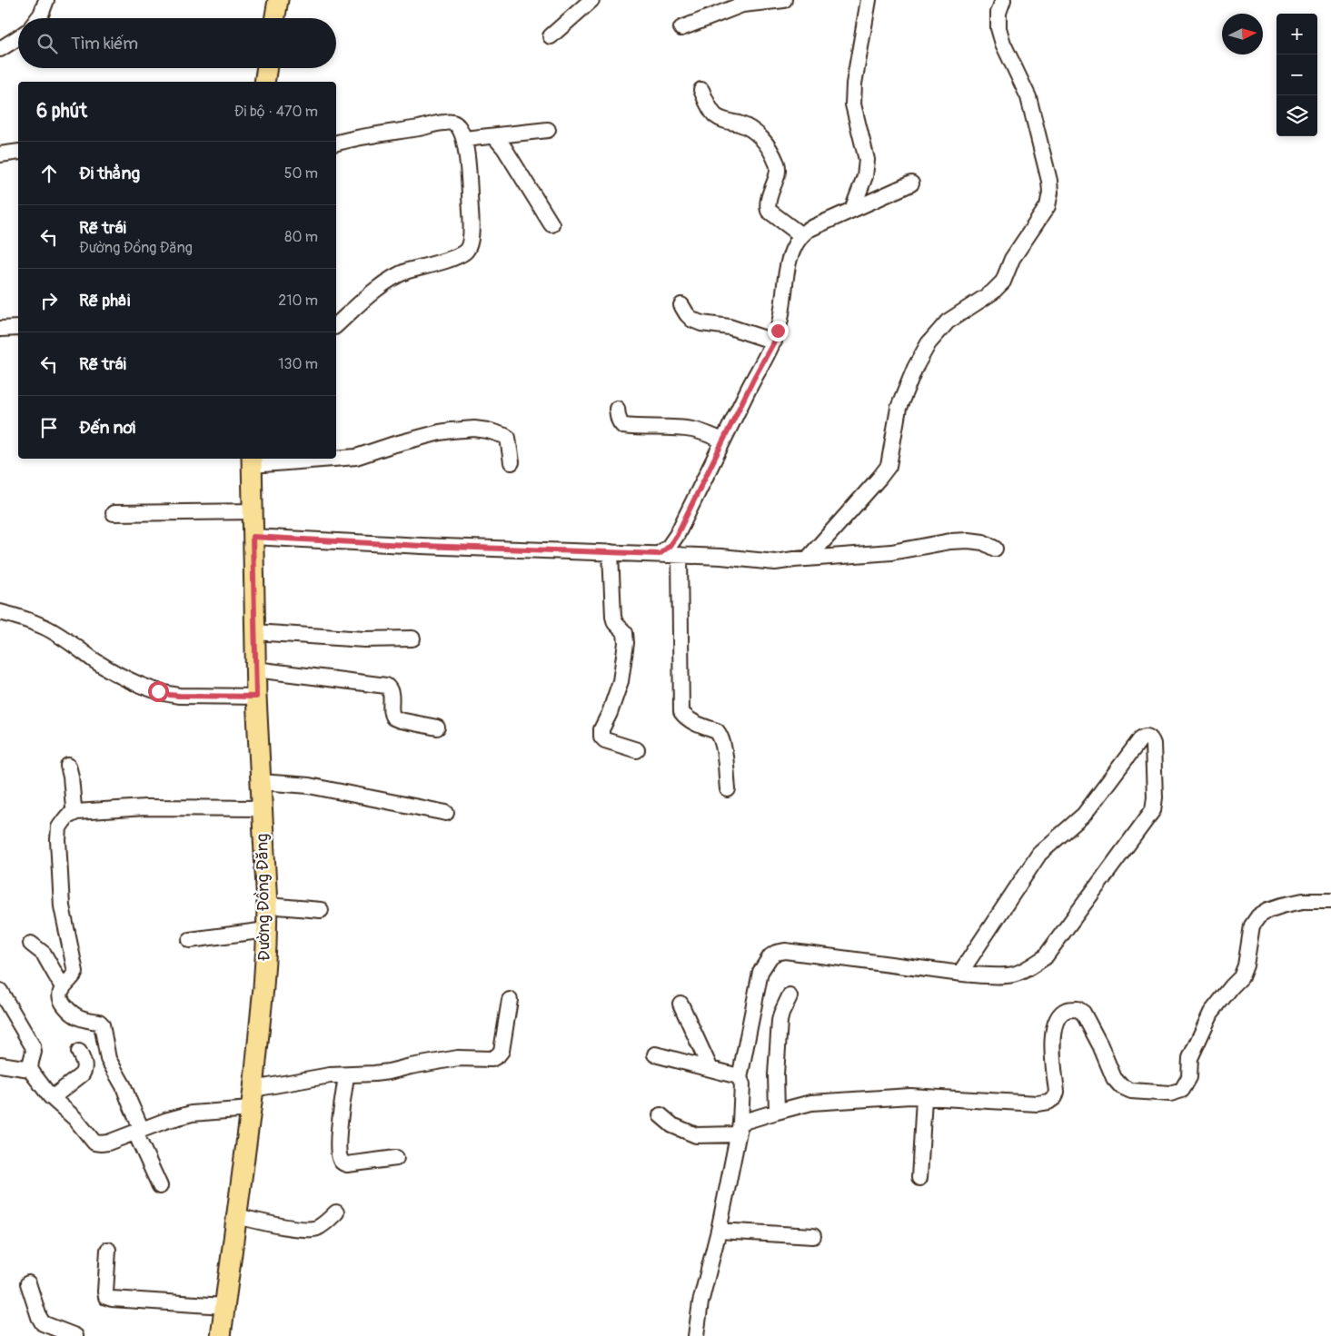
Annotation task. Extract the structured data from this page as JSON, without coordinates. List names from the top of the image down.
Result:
{
  "streets": {
    "main road": ["Đường Đồng Đăng"]
  },
  "north": "right",
  "page": {
    "map_buttons": ["+", "−"],
    "search": "Tìm kiếm",
    "heading": ["6 phút", "Đi bộ · 470 m"],
    "list": [
      ["Đi thẳng", "50 m"],
      ["Rẽ trái", "Đường Đồng Đăng", "80 m"],
      ["Rẽ phải", "210 m"],
      ["Rẽ trái", "130 m"],
      "Đến nơi"
    ]
  }
}
